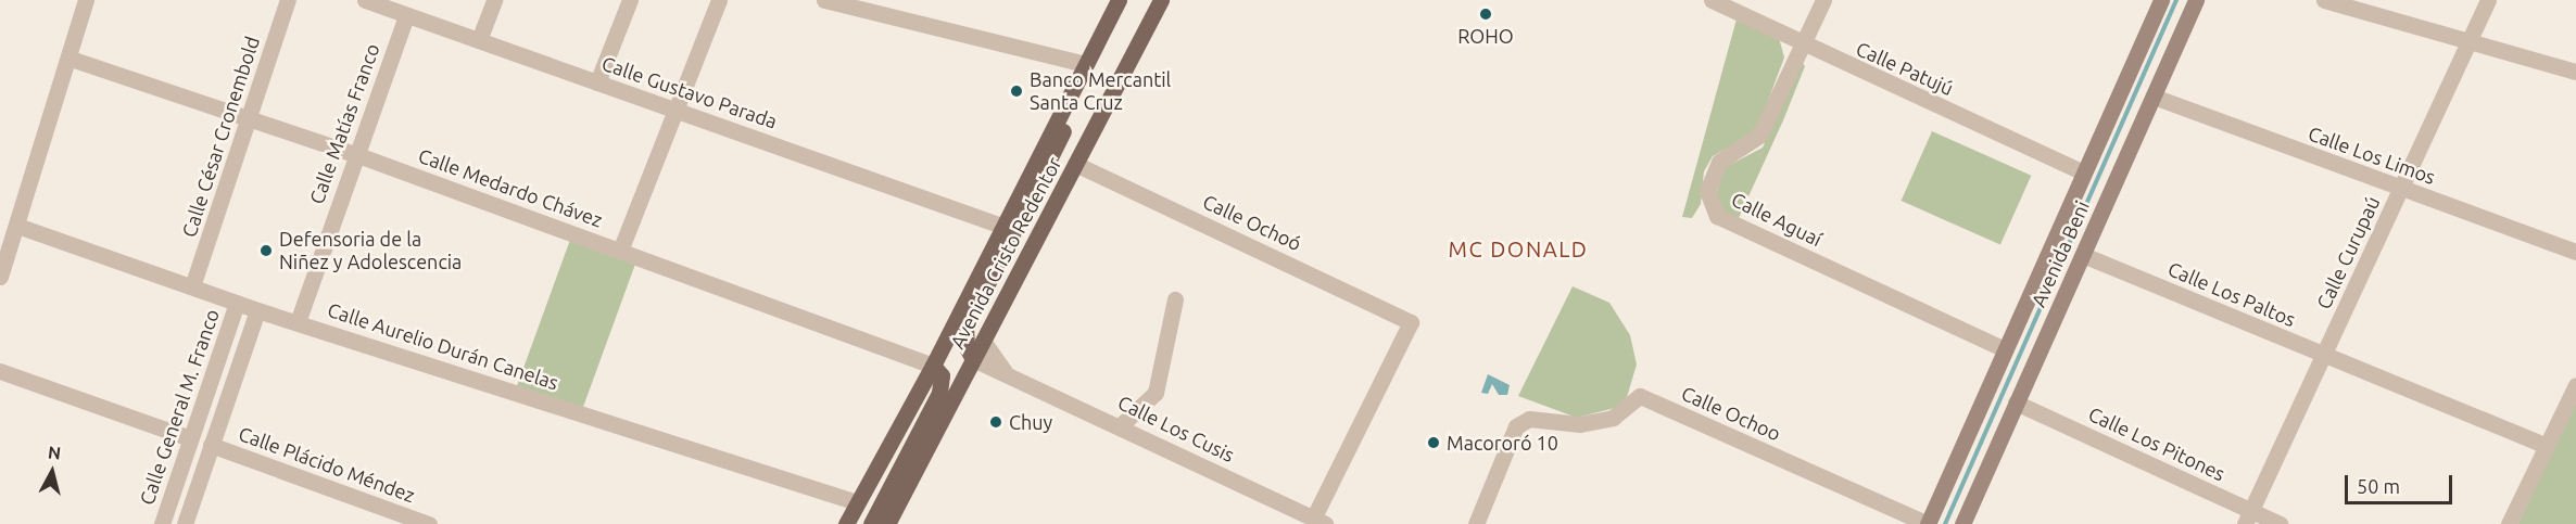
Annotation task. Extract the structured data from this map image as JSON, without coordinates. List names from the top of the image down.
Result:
{
  "streets": {
    "main road": ["Avenida Cristo Redentor"],
    "street": [
      "Calle Patujú",
      "Calle Gustavo Parada",
      "Calle Matías Franco",
      "Calle César Cronembold",
      "Calle Los Limos",
      "Calle Medardo Chávez",
      "Calle Aguaí",
      "Calle Ochoó",
      "Calle Curupaú",
      "Avenida Beni",
      "Calle Los Paltos",
      "Calle Aurelio Durán Canelas",
      "Calle General M. Franco",
      "Calle Ochoo",
      "Calle Los Cusis",
      "Calle Los Pitones",
      "Calle Plácido Méndez"
    ]
  },
  "crossings": [
    ["Calle Patujú", "Calle Aguaí"],
    ["Calle Patujú", "Avenida Beni"],
    ["Calle Gustavo Parada", "Calle Matías Franco"],
    ["Calle Gustavo Parada", "Avenida Cristo Redentor"],
    ["Calle Matías Franco", "Calle Medardo Chávez"],
    ["Calle Matías Franco", "Calle Aurelio Durán Canelas"],
    ["Calle César Cronembold", "Calle Medardo Chávez"],
    ["Calle César Cronembold", "Calle Aurelio Durán Canelas"],
    ["Calle Los Limos", "Calle Curupaú"],
    ["Calle Los Limos", "Avenida Beni"],
    ["Calle Medardo Chávez", "Avenida Cristo Redentor"],
    ["Calle Aguaí", "Avenida Beni"],
    ["Calle Ochoó", "Avenida Cristo Redentor"],
    ["Calle Ochoó", "Calle Los Cusis"],
    ["Avenida Cristo Redentor", "Calle Aurelio Durán Canelas"],
    ["Avenida Cristo Redentor", "Calle Los Cusis"],
    ["Calle Curupaú", "Calle Los Paltos"],
    ["Calle Curupaú", "Calle Los Pitones"],
    ["Avenida Beni", "Calle Los Paltos"],
    ["Avenida Beni", "Calle Ochoo"],
    ["Avenida Beni", "Calle Los Pitones"],
    ["Calle Aurelio Durán Canelas", "Calle General M. Franco"]
  ],
  "districts": ["MC DONALD"],
  "places": [
    "ROHO",
    "Banco Mercantil Santa Cruz",
    "Defensoria de la Niñez y Adolescencia",
    "Chuy",
    "Macororó 10"
  ],
  "scale_bar": "50 m",
  "north": "top"
}
